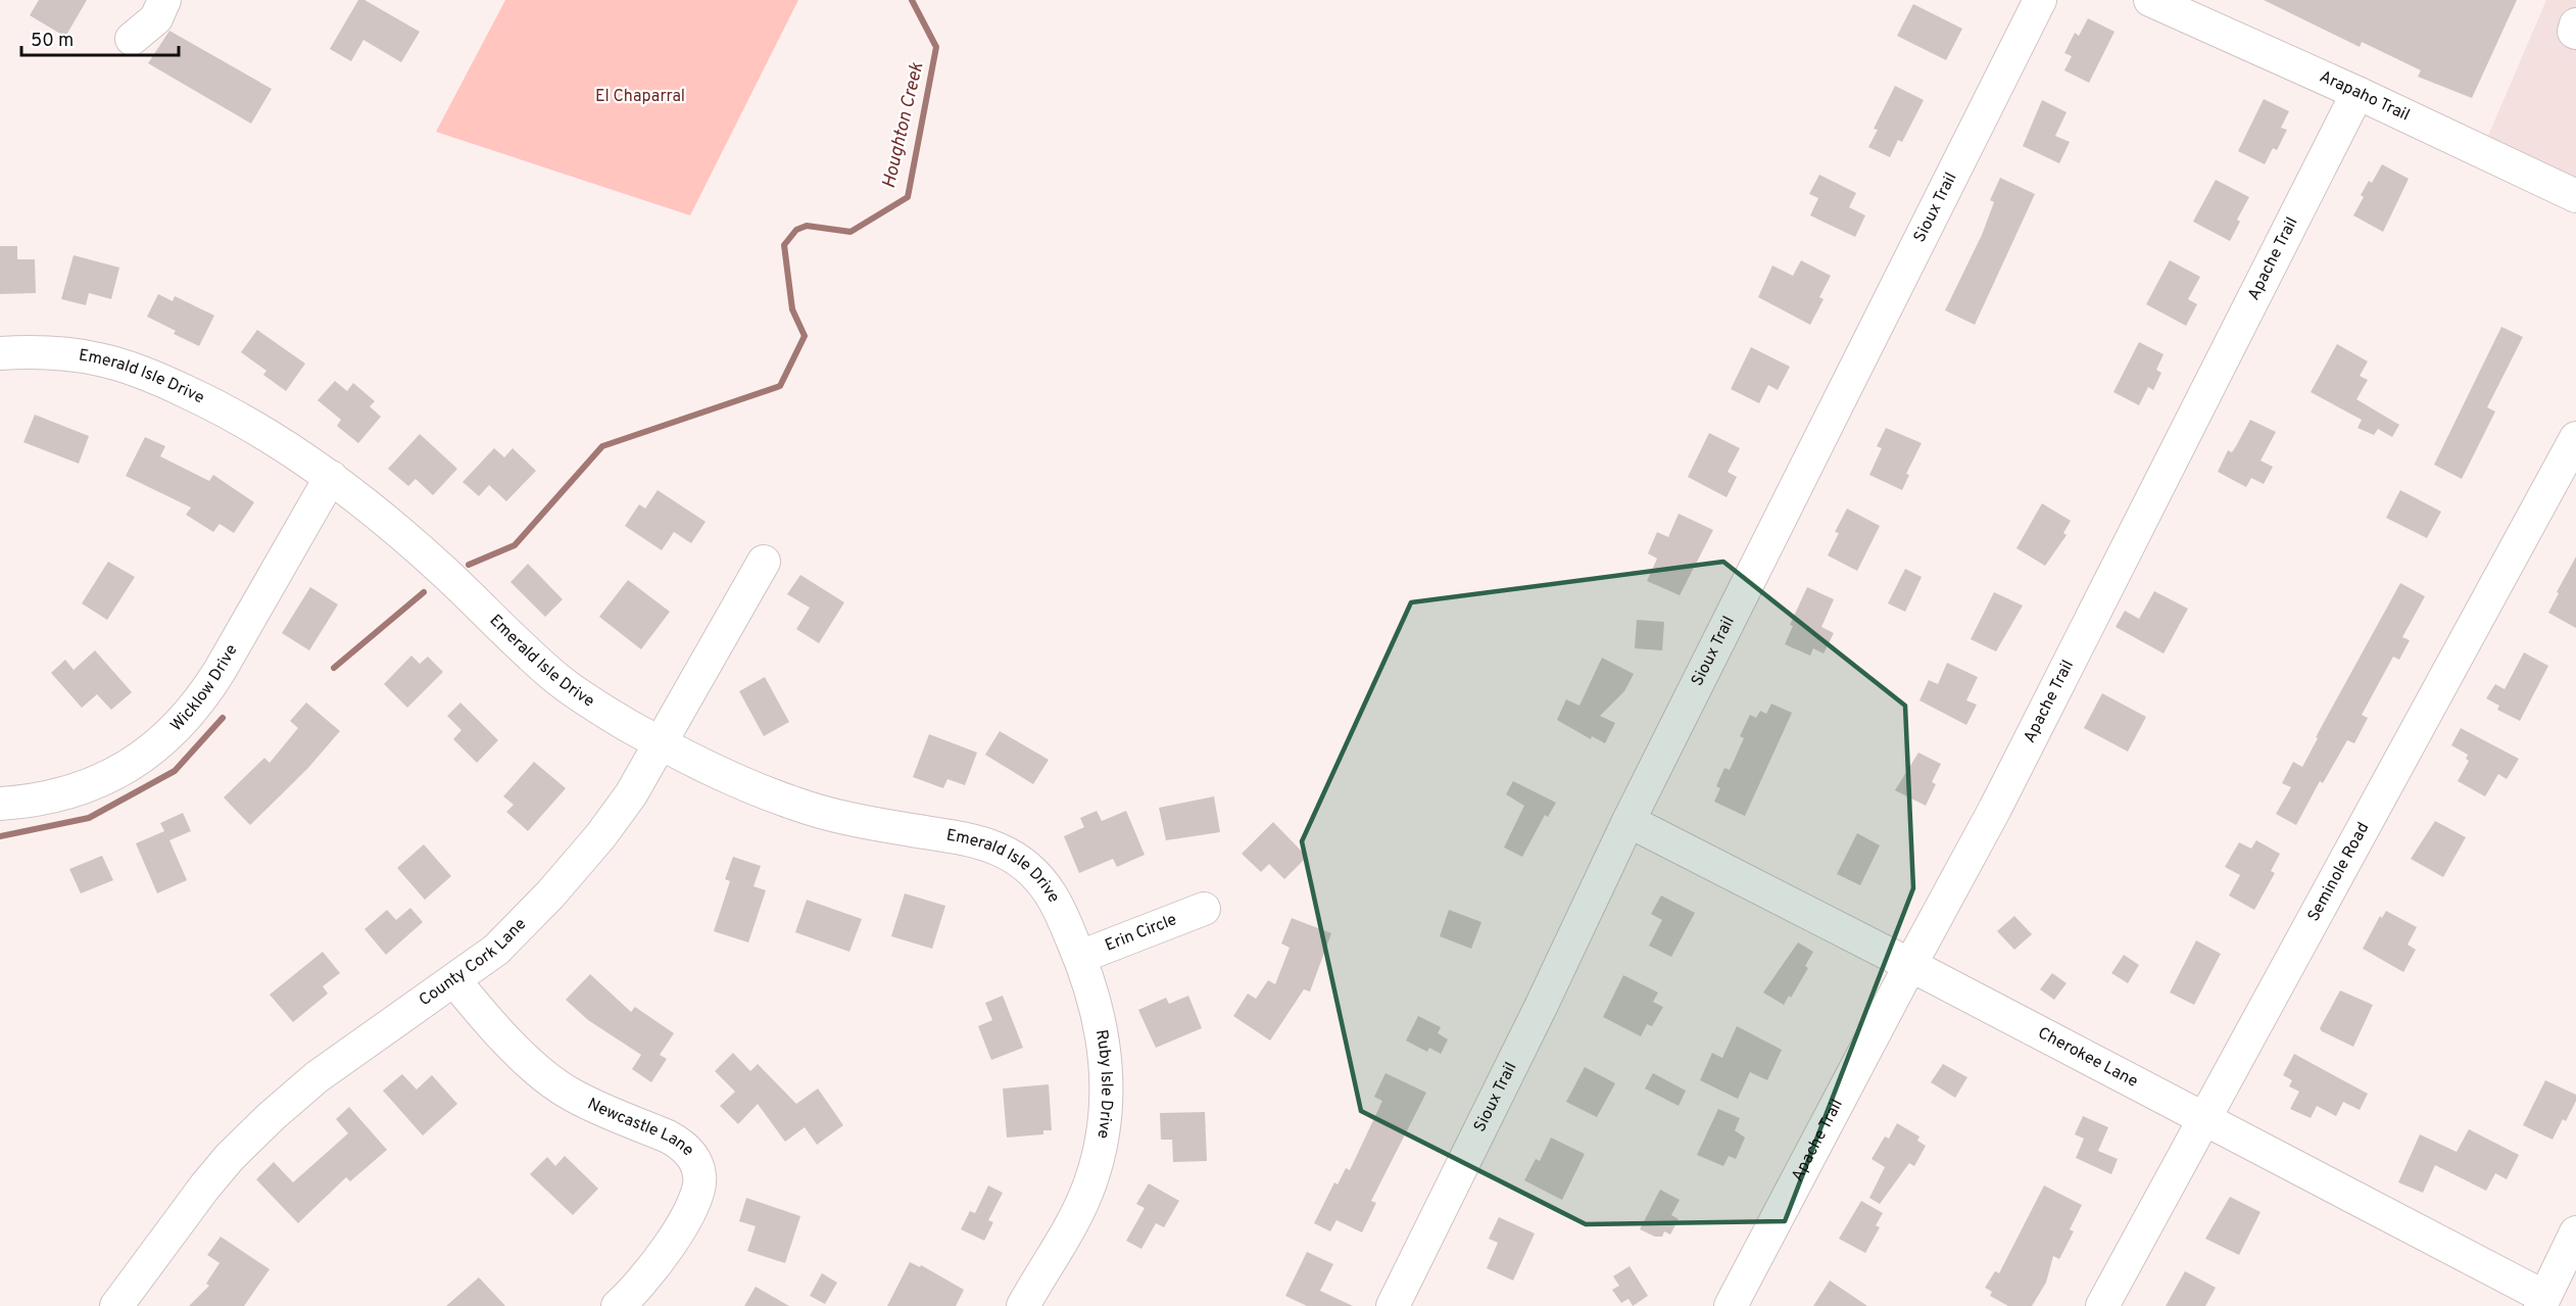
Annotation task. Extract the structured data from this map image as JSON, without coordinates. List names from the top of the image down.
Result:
{
  "streets": {
    "street": [
      "Arapaho Trail",
      "Sioux Trail",
      "Apache Trail",
      "Emerald Isle Drive",
      "Wicklow Drive",
      "Seminole Road",
      "Erin Circle",
      "County Cork Lane",
      "Cherokee Lane",
      "Ruby Isle Drive",
      "Newcastle Lane"
    ]
  },
  "crossings": [
    ["Arapaho Trail", "Apache Trail"],
    ["Sioux Trail", "Cherokee Lane"],
    ["Apache Trail", "Cherokee Lane"],
    ["Emerald Isle Drive", "Wicklow Drive"],
    ["Emerald Isle Drive", "Erin Circle"],
    ["Emerald Isle Drive", "County Cork Lane"],
    ["Emerald Isle Drive", "Ruby Isle Drive"],
    ["Seminole Road", "Cherokee Lane"],
    ["Erin Circle", "Ruby Isle Drive"],
    ["County Cork Lane", "Newcastle Lane"]
  ],
  "water": ["Houghton Creek"],
  "parks": ["El Chaparral"],
  "scale_bar": "50 m"
}
